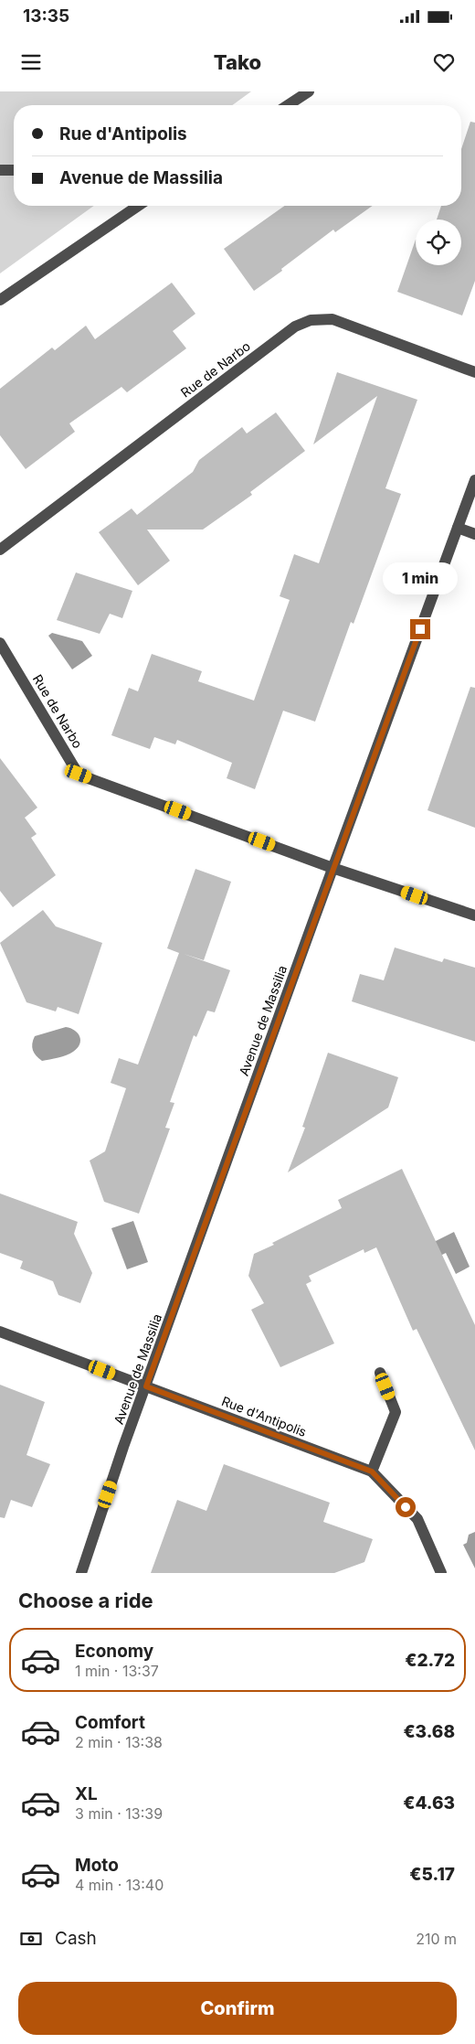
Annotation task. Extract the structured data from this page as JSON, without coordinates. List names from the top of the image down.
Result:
{
  "streets": {
    "street": ["Rue de Narbo", "Avenue de Massilia", "Rue d'Antipolis"]
  },
  "crossings": [
    ["Rue de Narbo", "Avenue de Massilia"],
    ["Avenue de Massilia", "Rue d'Antipolis"]
  ],
  "page": {
    "status": "13:35",
    "header": "Tako",
    "banner": ["Rue d'Antipolis", "Avenue de Massilia"],
    "bubble": "1 min",
    "heading": "Choose a ride",
    "list": [
      {
        "name": "Economy",
        "note": "1 min · 13:37",
        "value": "€2.72"
      },
      {
        "name": "Comfort",
        "note": "2 min · 13:38",
        "value": "€3.68"
      },
      {
        "name": "XL",
        "note": "3 min · 13:39",
        "value": "€4.63"
      },
      {
        "name": "Moto",
        "note": "4 min · 13:40",
        "value": "€5.17"
      }
    ],
    "pay": ["Cash", "210 m"],
    "buttons": "Confirm"
  }
}
